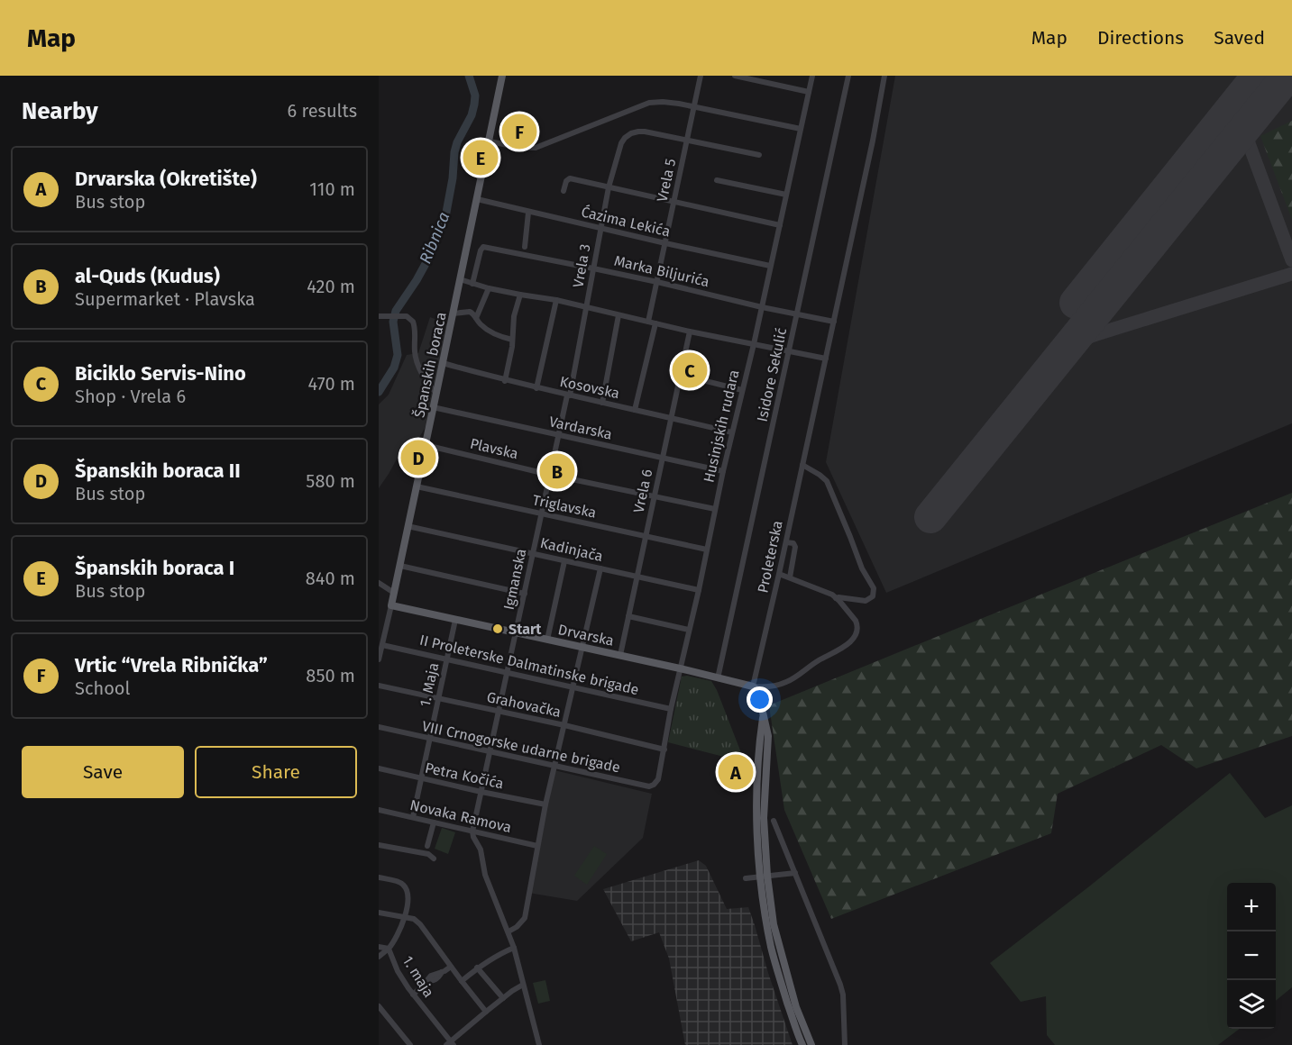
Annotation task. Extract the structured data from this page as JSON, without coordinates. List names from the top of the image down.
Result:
{
  "streets": {
    "main road": ["Španskih boraca", "Drvarska"],
    "street": [
      "Vrela 5",
      "Ćazima Lekića",
      "Vrela 3",
      "Marka Biljurića",
      "Isidore Sekulić",
      "Kosovska",
      "Husinjskih rudara",
      "Vardarska",
      "Plavska",
      "Vrela 6",
      "Triglavska",
      "Kadinjača",
      "Proleterska",
      "Igmanska",
      "II Proleterske Dalmatinske brigade",
      "1. Maja",
      "Grahovačka",
      "VIII Crnogorske udarne brigade",
      "Petra Kočića",
      "Novaka Ramova",
      "1. maja"
    ]
  },
  "crossings": [
    ["Vrela 5", "Ćazima Lekića"],
    ["Vrela 5", "Vrela 3"],
    ["Vrela 5", "Marka Biljurića"],
    ["Ćazima Lekića", "Vrela 3"],
    ["Ćazima Lekića", "Španskih boraca"],
    ["Ćazima Lekića", "Husinjskih rudara"],
    ["Vrela 3", "Marka Biljurića"],
    ["Vrela 3", "Kosovska"],
    ["Vrela 3", "Igmanska"],
    ["Marka Biljurića", "Isidore Sekulić"],
    ["Marka Biljurića", "Husinjskih rudara"],
    ["Marka Biljurića", "Proleterska"],
    ["Španskih boraca", "Kosovska"],
    ["Španskih boraca", "Vardarska"],
    ["Španskih boraca", "Plavska"],
    ["Španskih boraca", "Triglavska"],
    ["Španskih boraca", "Kadinjača"],
    ["Španskih boraca", "Drvarska"],
    ["Španskih boraca", "II Proleterske Dalmatinske brigade"],
    ["Kosovska", "Husinjskih rudara"],
    ["Kosovska", "Vrela 6"],
    ["Kosovska", "Igmanska"],
    ["Husinjskih rudara", "Vardarska"],
    ["Husinjskih rudara", "Plavska"],
    ["Husinjskih rudara", "Triglavska"],
    ["Husinjskih rudara", "Kadinjača"],
    ["Husinjskih rudara", "Drvarska"],
    ["Husinjskih rudara", "II Proleterske Dalmatinske brigade"],
    ["Husinjskih rudara", "Grahovačka"],
    ["Husinjskih rudara", "VIII Crnogorske udarne brigade"],
    ["Vardarska", "Vrela 6"],
    ["Vardarska", "Igmanska"],
    ["Plavska", "Vrela 6"],
    ["Plavska", "Igmanska"],
    ["Vrela 6", "Triglavska"],
    ["Vrela 6", "Kadinjača"],
    ["Vrela 6", "Drvarska"],
    ["Triglavska", "Igmanska"],
    ["Kadinjača", "Igmanska"],
    ["Igmanska", "Drvarska"],
    ["Igmanska", "II Proleterske Dalmatinske brigade"],
    ["Igmanska", "Grahovačka"],
    ["Igmanska", "VIII Crnogorske udarne brigade"],
    ["Igmanska", "Petra Kočića"],
    ["Igmanska", "Novaka Ramova"],
    ["Drvarska", "1. Maja"],
    ["II Proleterske Dalmatinske brigade", "1. Maja"],
    ["1. Maja", "Grahovačka"],
    ["1. Maja", "VIII Crnogorske udarne brigade"],
    ["1. Maja", "Petra Kočića"],
    ["1. Maja", "Novaka Ramova"]
  ],
  "water": ["Ribnica"],
  "places": ["Start"],
  "page": {
    "header": "Map",
    "nav": ["Map", "Directions", "Saved"],
    "heading": ["Nearby", "6 results"],
    "pins": [
      "F",
      "E",
      "C",
      "D",
      "B",
      "A"
    ],
    "list": [
      {
        "mark": "A",
        "name": "Drvarska (Okretište)",
        "note": "Bus stop",
        "value": "110 m"
      },
      {
        "mark": "B",
        "name": "al-Quds (Kudus)",
        "note": "Supermarket · Plavska",
        "value": "420 m"
      },
      {
        "mark": "C",
        "name": "Biciklo Servis-Nino",
        "note": "Shop · Vrela 6",
        "value": "470 m"
      },
      {
        "mark": "D",
        "name": "Španskih boraca II",
        "note": "Bus stop",
        "value": "580 m"
      },
      {
        "mark": "E",
        "name": "Španskih boraca I",
        "note": "Bus stop",
        "value": "840 m"
      },
      {
        "mark": "F",
        "name": "Vrtic “Vrela Ribnička”",
        "note": "School",
        "value": "850 m"
      }
    ],
    "buttons": ["Save", "Share"],
    "map_buttons": ["+", "−"]
  }
}
